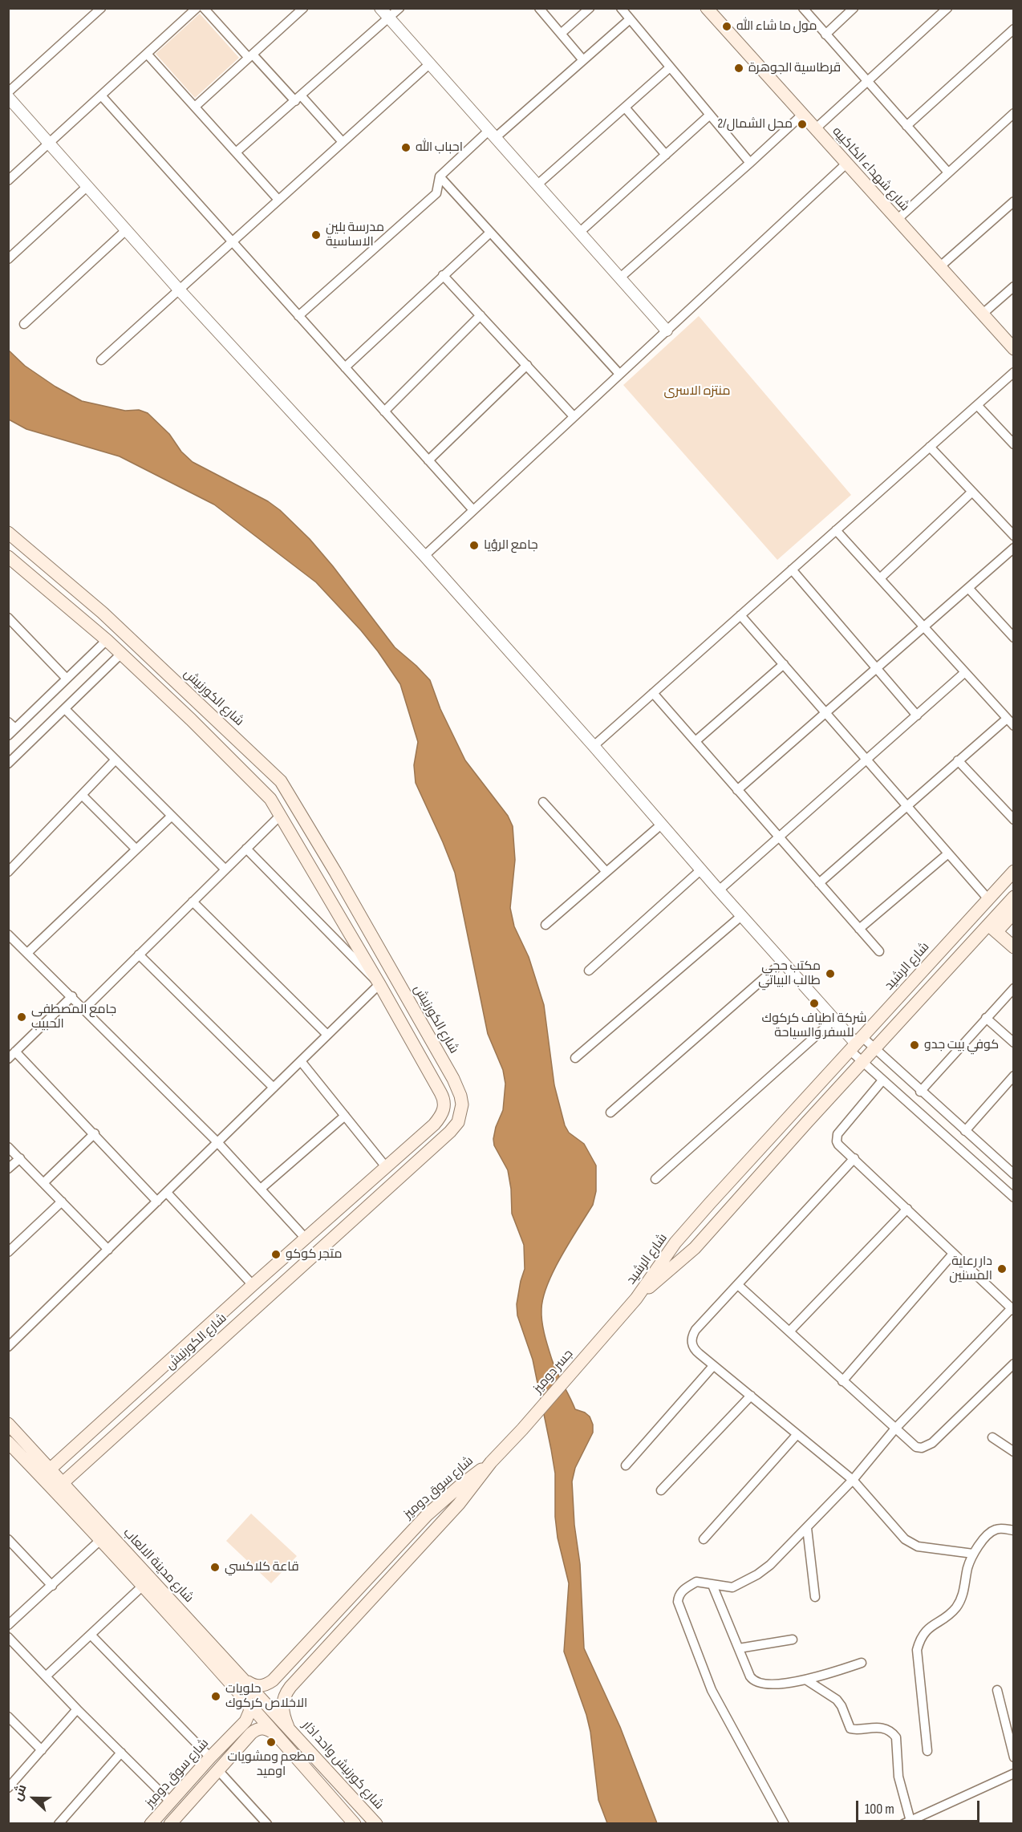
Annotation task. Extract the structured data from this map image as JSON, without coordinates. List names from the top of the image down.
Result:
{
  "streets": {
    "main road": [
      "شارع شهداء الكاكييه",
      "شارع الكورنيش",
      "شارع الرشيد",
      "جسر دوميز",
      "شارع سوق دوميز",
      "شارع مدينة الالعاب",
      "شارع كورنيش واحد اذار"
    ]
  },
  "crossings": [
    ["شارع الكورنيش", "شارع مدينة الالعاب"],
    ["شارع الرشيد", "جسر دوميز"],
    ["جسر دوميز", "شارع سوق دوميز"],
    ["شارع سوق دوميز", "شارع مدينة الالعاب"],
    ["شارع سوق دوميز", "شارع كورنيش واحد اذار"],
    ["شارع مدينة الالعاب", "شارع كورنيش واحد اذار"]
  ],
  "parks": ["منتزه الاسرى"],
  "places": [
    "مول ما شاء الله",
    "قرطاسية الجوهرة",
    "محل الشمال/2",
    "احباب الله",
    "مدرسة بلين الاساسية",
    "جامع الرؤيا",
    "مكتب حجي طالب البياتي",
    "شركة اطياف كركوك للسفر والسياحة",
    "جامع المصطفى الحبيب",
    "كوفي بيت جدو",
    "متجر كوكو",
    "دار رعاية المسنين",
    "قاعة كلاكسي",
    "حلويات الاخلاص كركوك",
    "مطعم ومشويات اوميد"
  ],
  "scale_bar": "100 m",
  "north": "left"
}
